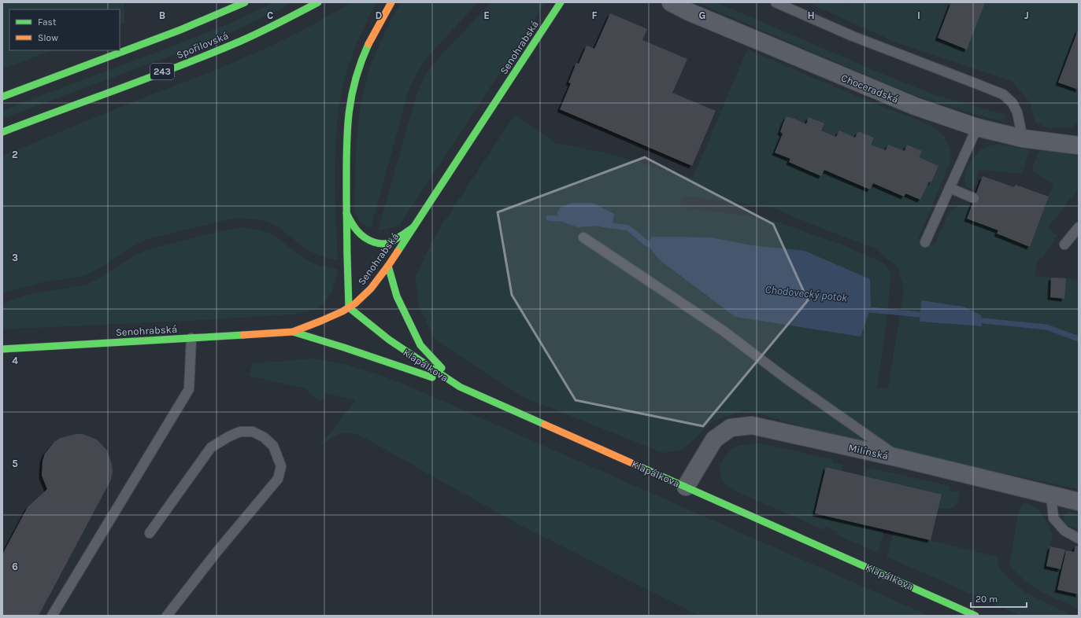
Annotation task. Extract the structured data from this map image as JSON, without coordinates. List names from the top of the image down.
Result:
{
  "streets": {
    "main road": [
      "Spořilovská",
      "Senohrabská",
      "243",
      "Klapálkova"
    ],
    "street": ["Choceradská", "Milínská"]
  },
  "crossings": [
    ["Senohrabská", "Klapálkova"],
    ["Klapálkova", "Milínská"]
  ],
  "water": ["Chodovecký potok"],
  "legend": ["Fast", "Slow"],
  "scale_bar": "20 m",
  "grid": {
    "columns": [
      "B",
      "C",
      "D",
      "E",
      "F",
      "G",
      "H",
      "I",
      "J"
    ],
    "rows": [
      "2",
      "3",
      "4",
      "5",
      "6"
    ]
  }
}
